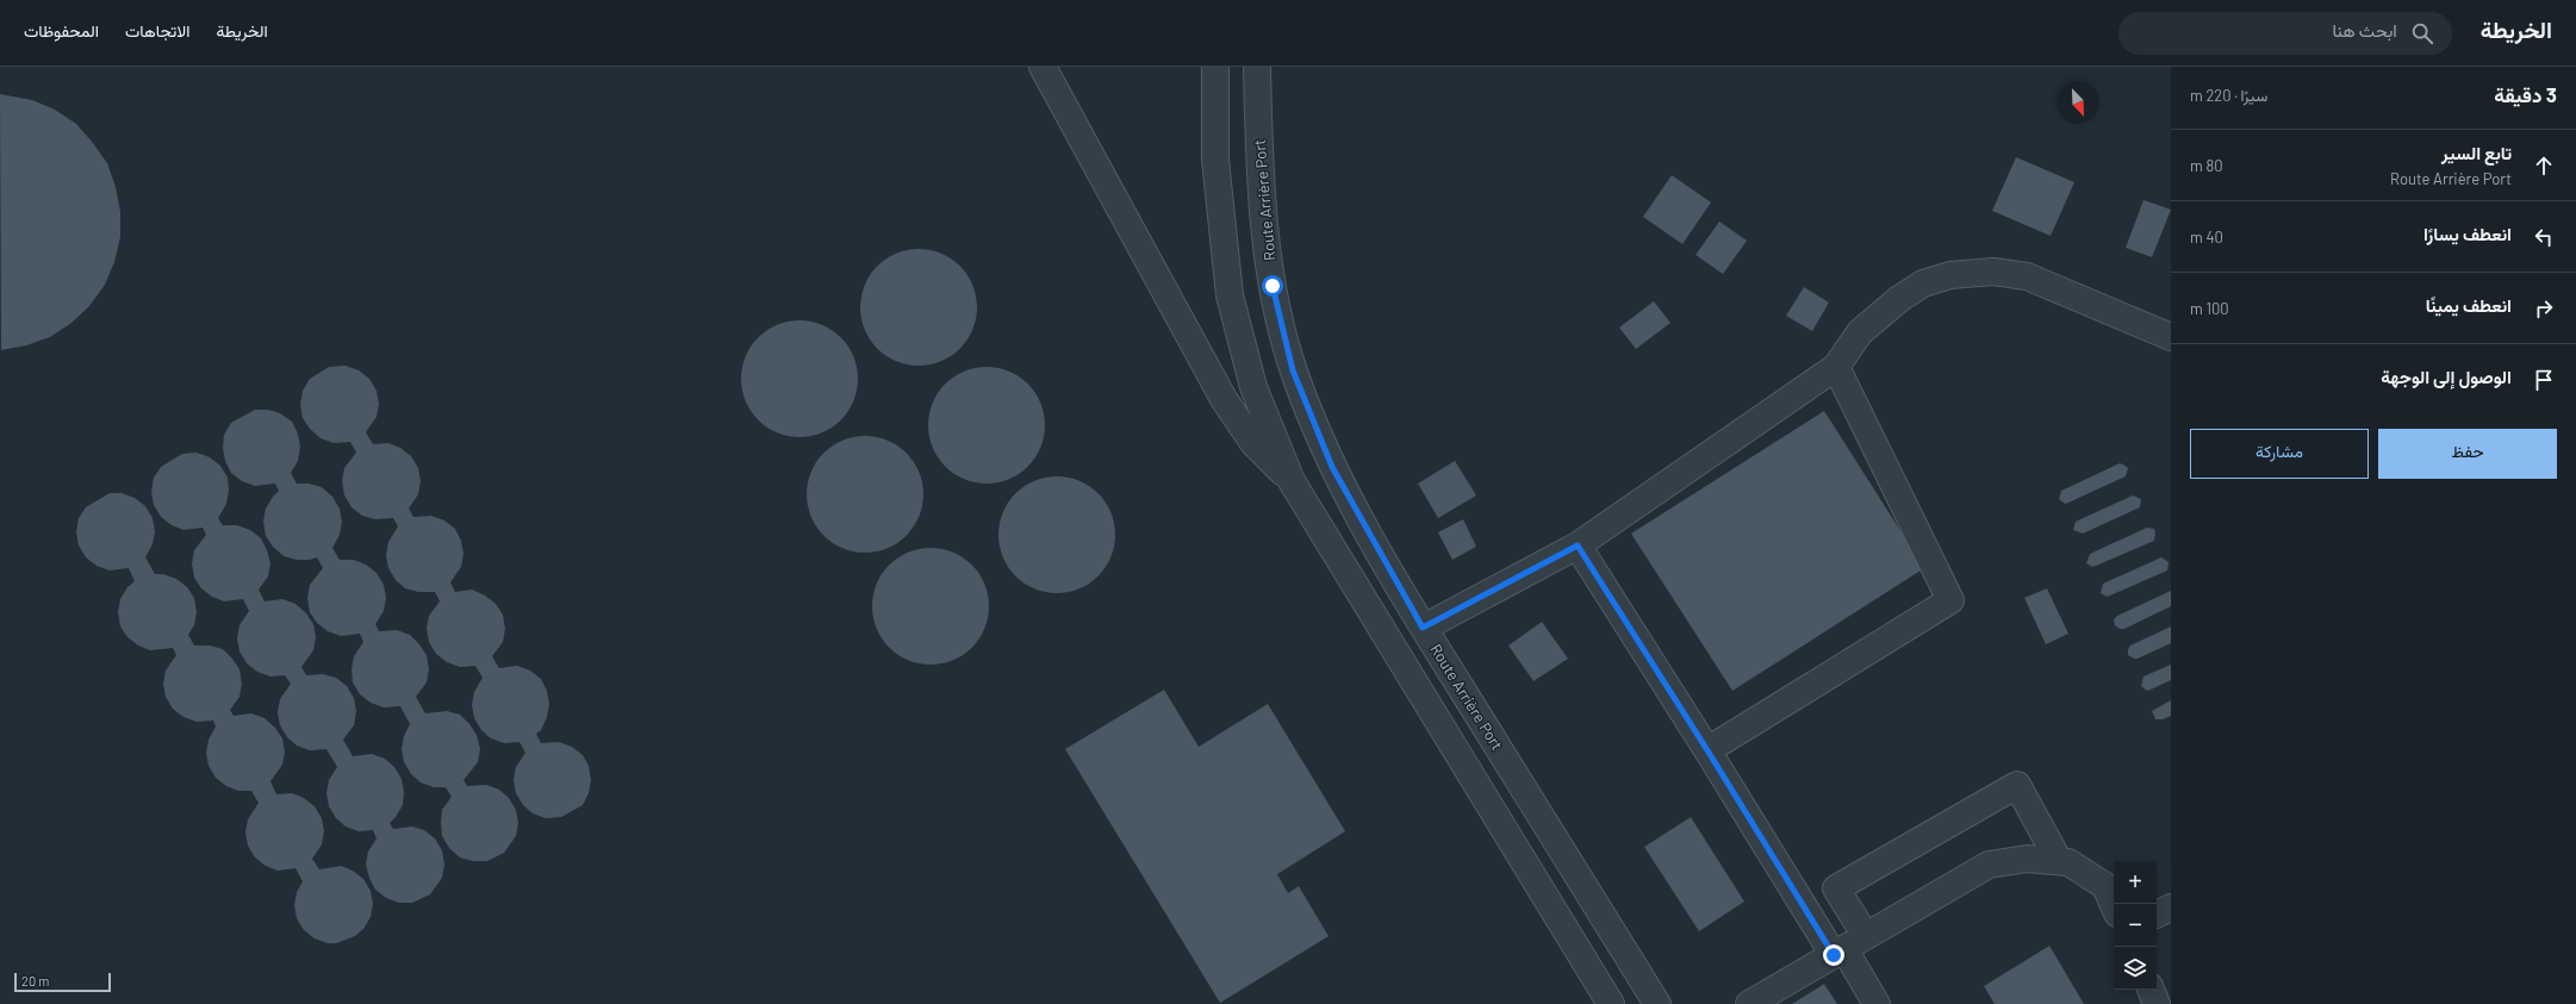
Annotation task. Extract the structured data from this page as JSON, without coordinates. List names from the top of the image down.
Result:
{
  "streets": {
    "street": ["Route Arrière Port"]
  },
  "scale_bar": "20 m",
  "north": "bottom right",
  "page": {
    "header": "الخريطة",
    "search": "ابحث هنا",
    "nav": ["الخريطة", "الاتجاهات", "المحفوظات"],
    "heading": ["3 دقيقة", "سيرًا · 220 m"],
    "list": [
      ["تابع السير", "Route Arrière Port", "80 m"],
      ["انعطف يسارًا", "40 m"],
      ["انعطف يمينًا", "100 m"],
      "الوصول إلى الوجهة"
    ],
    "buttons": ["حفظ", "مشاركة"],
    "map_buttons": ["+", "−"],
    "scale": "20 m"
  }
}
